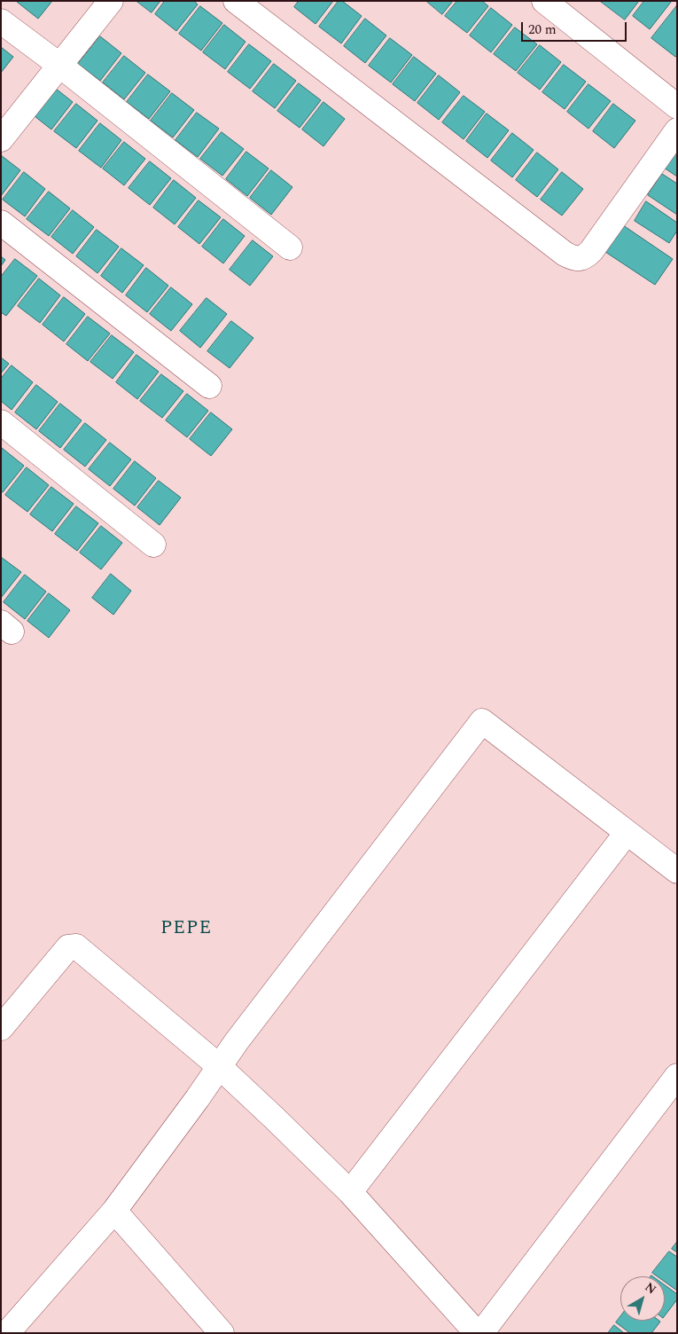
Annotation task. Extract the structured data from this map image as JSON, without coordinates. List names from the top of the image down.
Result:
{
  "districts": ["PEPE"],
  "scale_bar": "20 m",
  "north": "top right"
}
